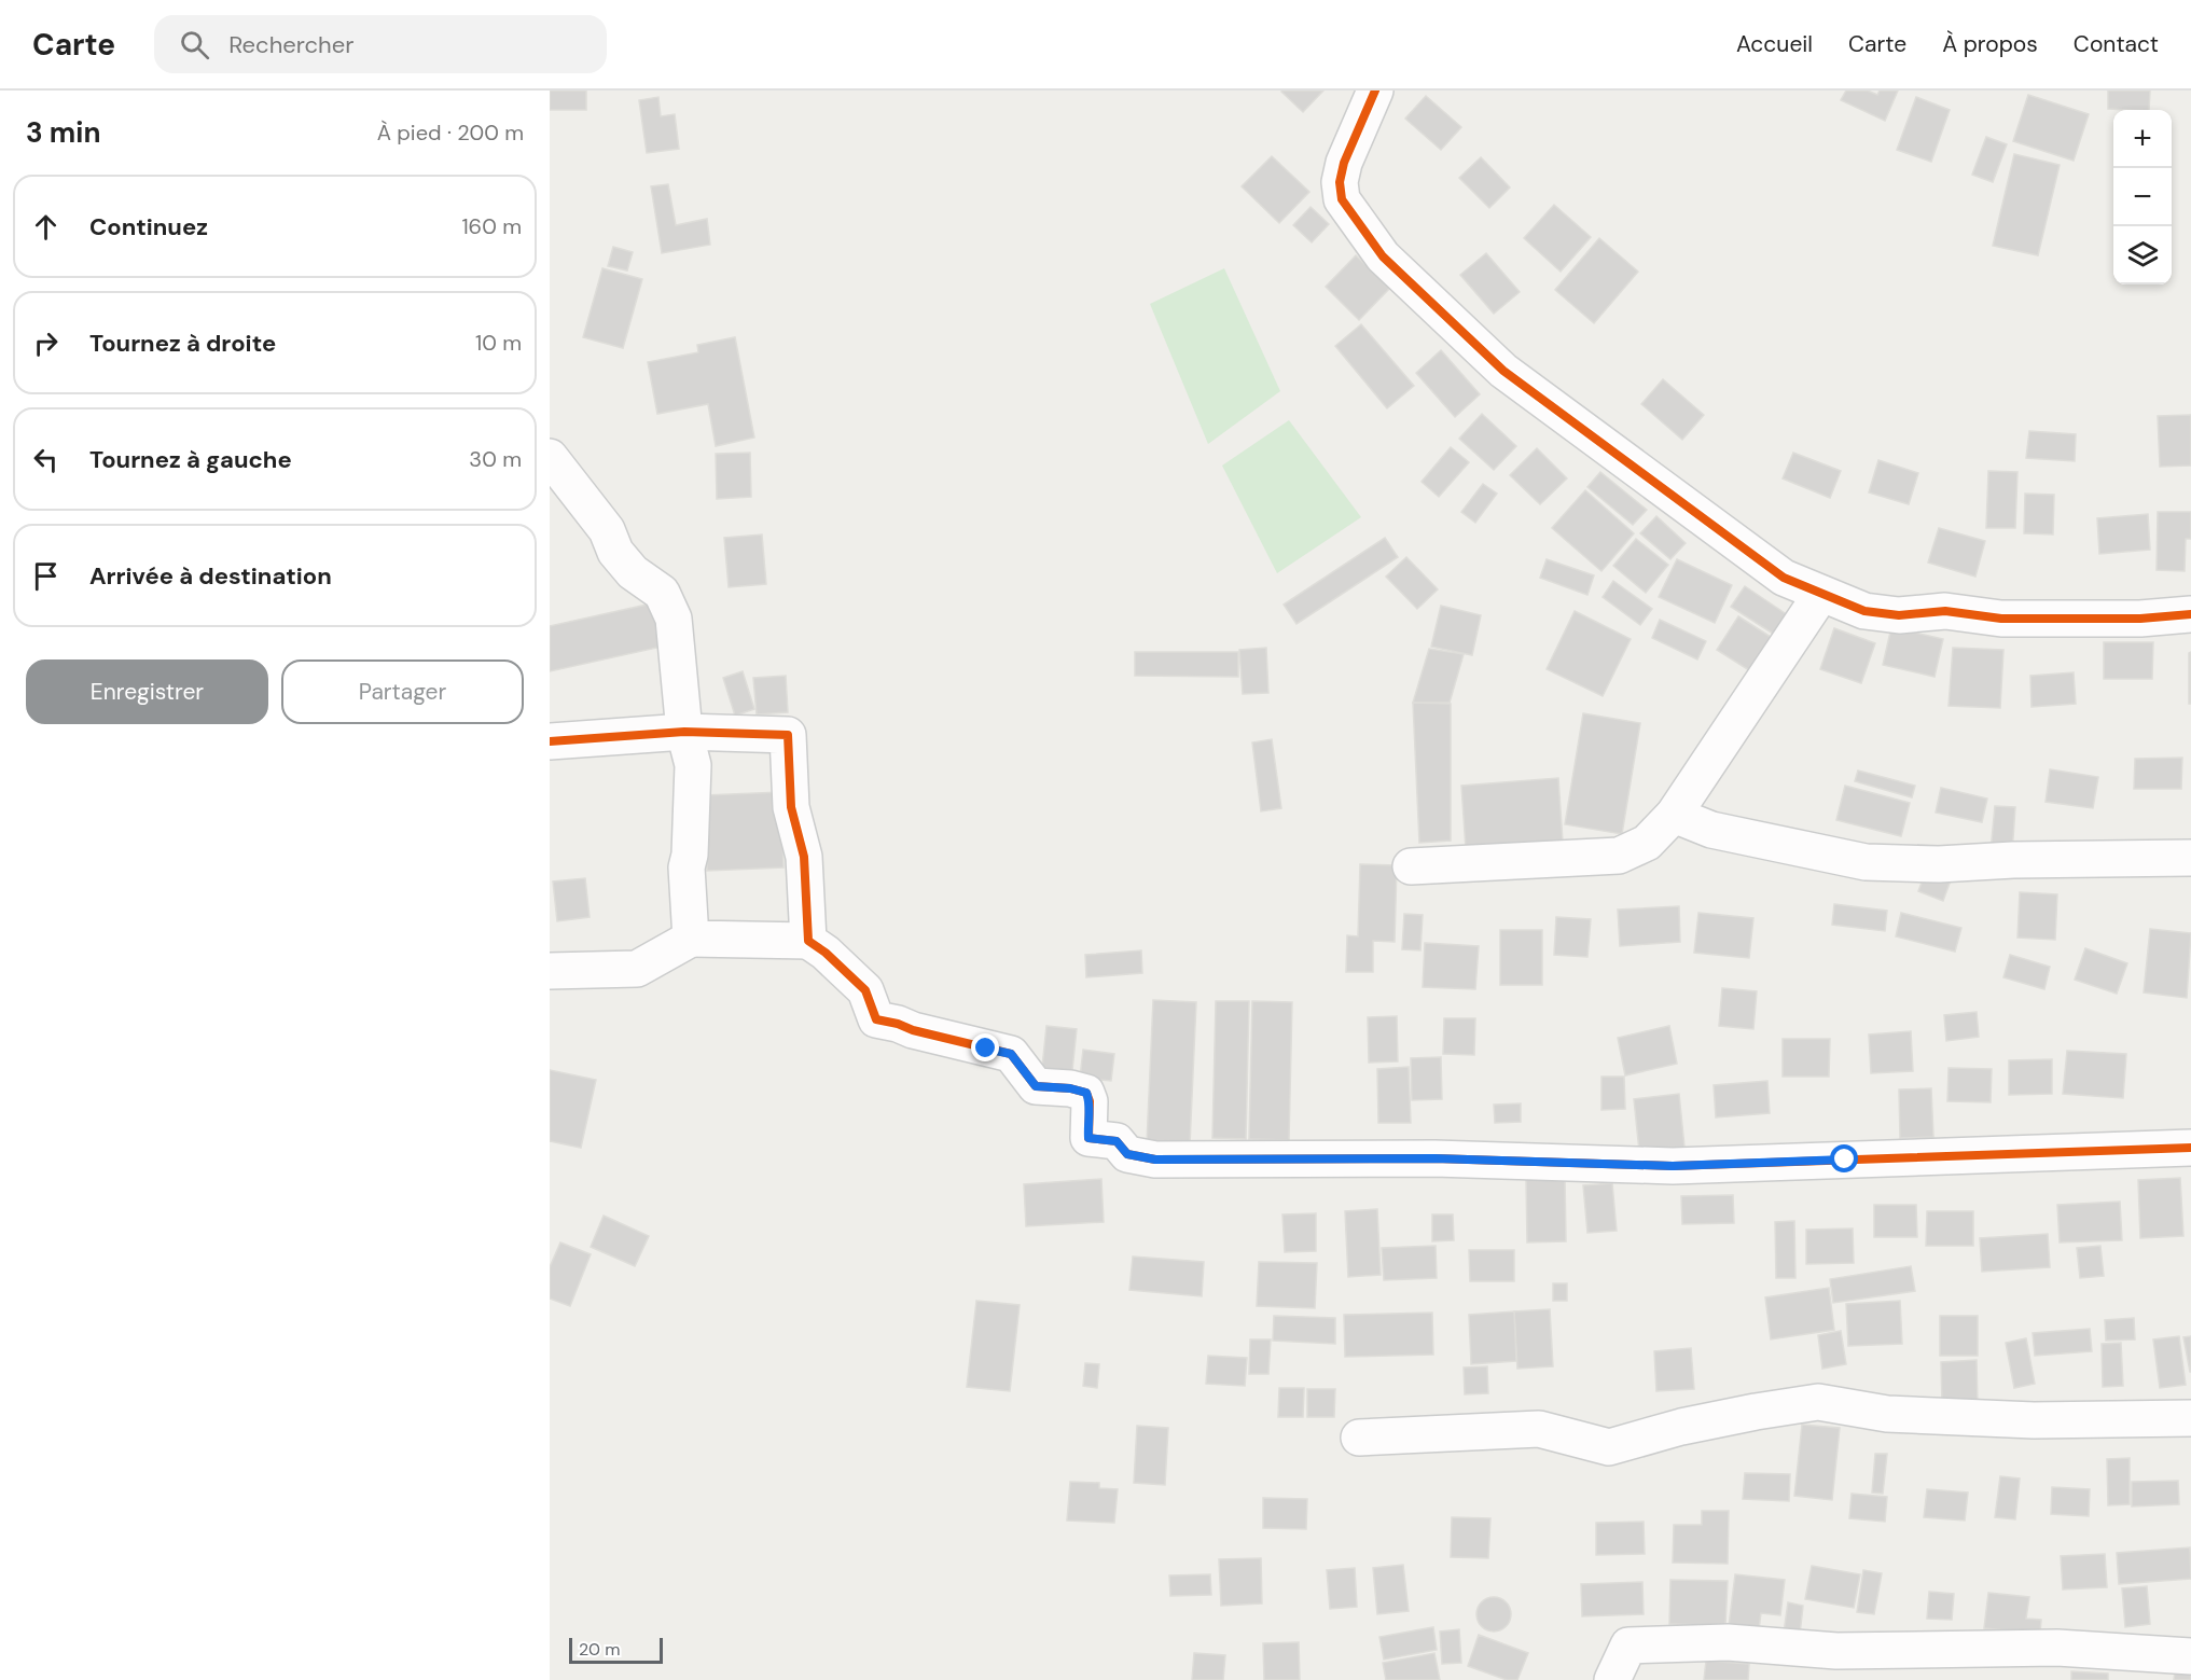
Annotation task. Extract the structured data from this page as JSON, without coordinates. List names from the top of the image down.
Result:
{
  "scale_bar": "20 m",
  "page": {
    "header": "Carte",
    "search": "Rechercher",
    "nav": [
      "Accueil",
      "Carte",
      "À propos",
      "Contact"
    ],
    "heading": ["3 min", "À pied · 200 m"],
    "map_buttons": ["+", "−"],
    "list": [
      ["Continuez", "160 m"],
      ["Tournez à droite", "10 m"],
      ["Tournez à gauche", "30 m"],
      "Arrivée à destination"
    ],
    "buttons": ["Enregistrer", "Partager"],
    "scale": "20 m"
  }
}
